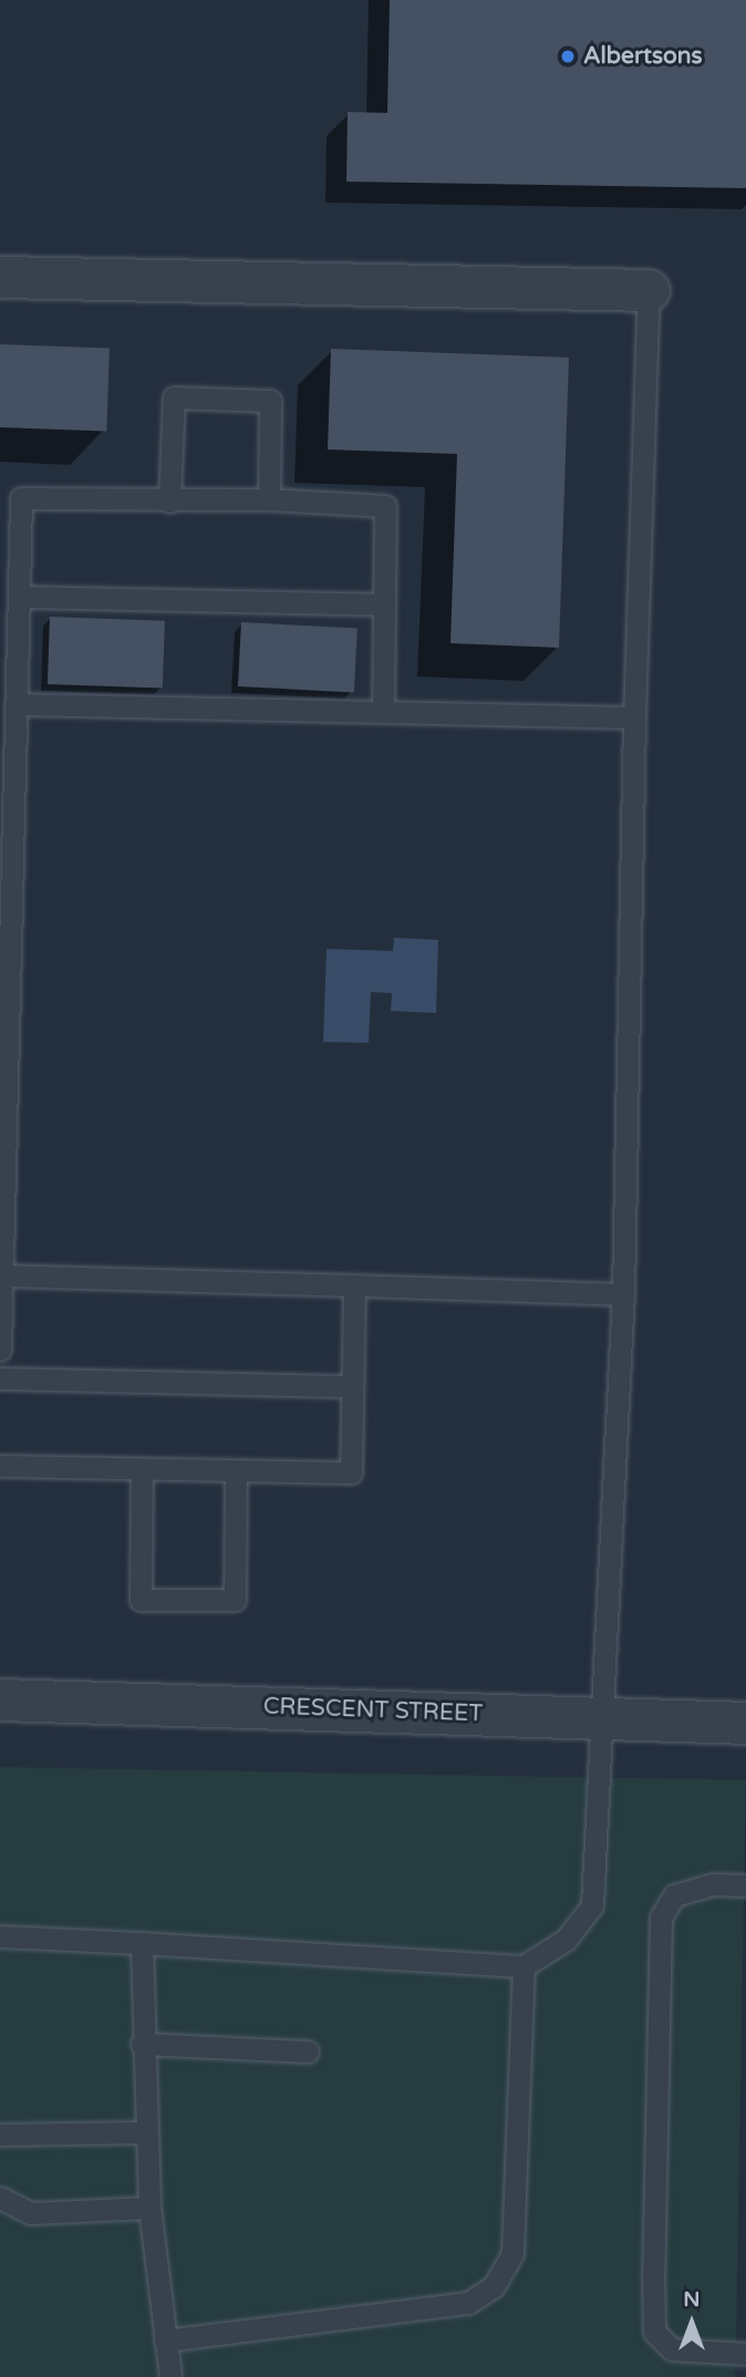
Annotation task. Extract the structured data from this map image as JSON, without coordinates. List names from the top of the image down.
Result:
{
  "streets": {
    "street": ["CRESCENT STREET"]
  },
  "places": ["Albertsons"],
  "north": "top"
}
